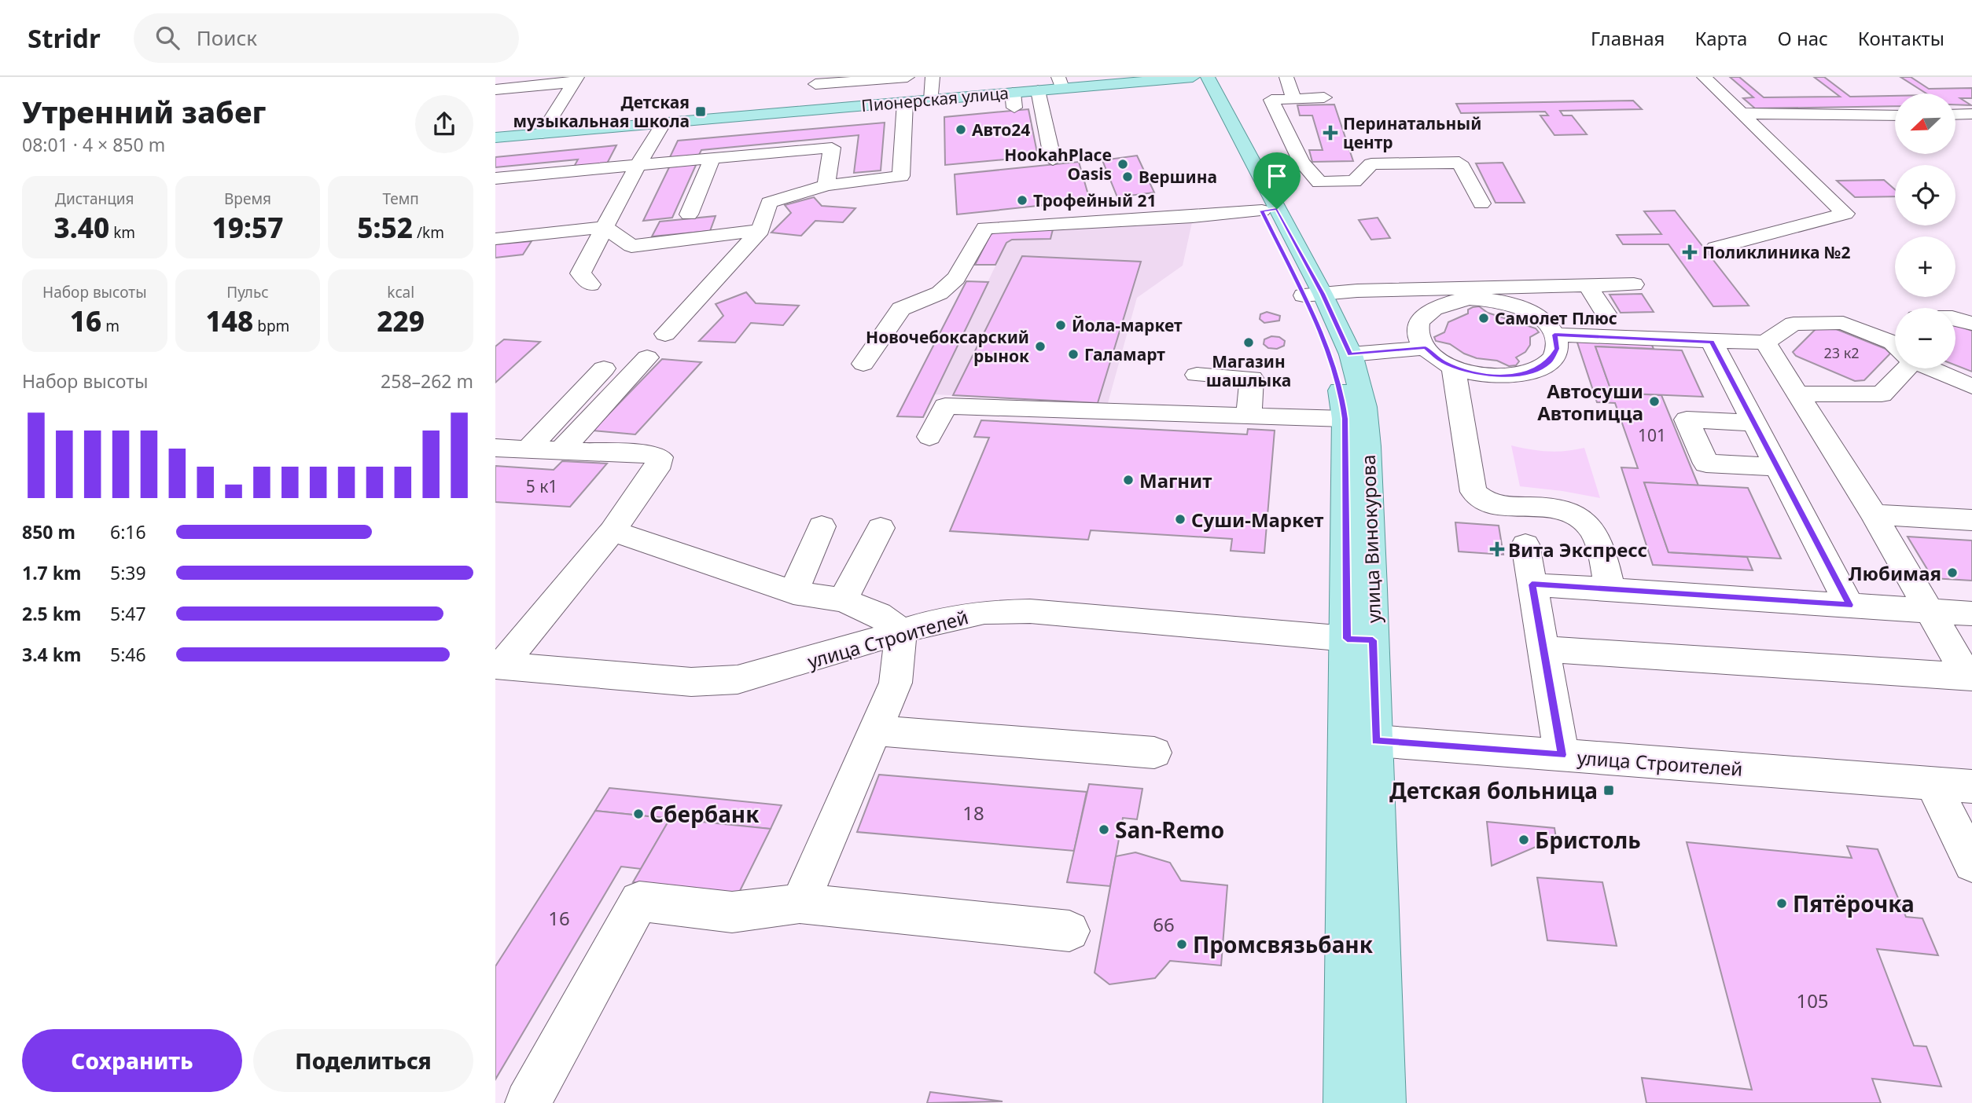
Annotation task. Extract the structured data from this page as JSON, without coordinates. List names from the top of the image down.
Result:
{
  "streets": {
    "main road": ["Пионерская улица", "улица Винокурова"],
    "street": ["улица Строителей"]
  },
  "crossings": [
    ["Пионерская улица", "улица Винокурова"],
    ["улица Винокурова", "улица Строителей"]
  ],
  "places": {
    "transit": ["Детская музыкальная школа", "Детская больница"],
    "other": [
      "Авто24",
      "HookahPlace Oasis",
      "Вершина",
      "Трофейный 21",
      "Самолет Плюс",
      "Йола-маркет",
      "Магазин шашлыка",
      "Новочебоксарский рынок",
      "Галамарт",
      "Автосуши Автопицца",
      "Магнит",
      "Суши-Маркет",
      "Любимая",
      "Сбербанк",
      "San-Remo",
      "Бристоль",
      "Пятёрочка",
      "Промсвязьбанк"
    ],
    "health": ["Перинатальный центр", "Поликлиника №2", "Вита Экспресс"]
  },
  "house_numbers": [
    "23 к2",
    "101",
    "5 к1",
    "18",
    "16",
    "66",
    "105"
  ],
  "north": "bottom left",
  "page": {
    "header": "Stridr",
    "search": "Поиск",
    "nav": [
      "Главная",
      "Карта",
      "О нас",
      "Контакты"
    ],
    "heading": ["Утренний забег", "08:01 · 4 × 850 m"],
    "map_buttons": ["+", "−"],
    "stats": [
      ["Дистанция", "3.40 km"],
      ["Время", "19:57"],
      ["Темп", "5:52 /km"],
      ["Набор высоты", "16 m"],
      ["Пульс", "148 bpm"],
      ["kcal", "229"]
    ],
    "chart": ["Набор высоты", "258–262 m"],
    "list": [
      {
        "name": "850 m",
        "note": "6:16"
      },
      {
        "name": "1.7 km",
        "note": "5:39"
      },
      {
        "name": "2.5 km",
        "note": "5:47"
      },
      {
        "name": "3.4 km",
        "note": "5:46"
      }
    ],
    "buttons": ["Сохранить", "Поделиться"]
  }
}
